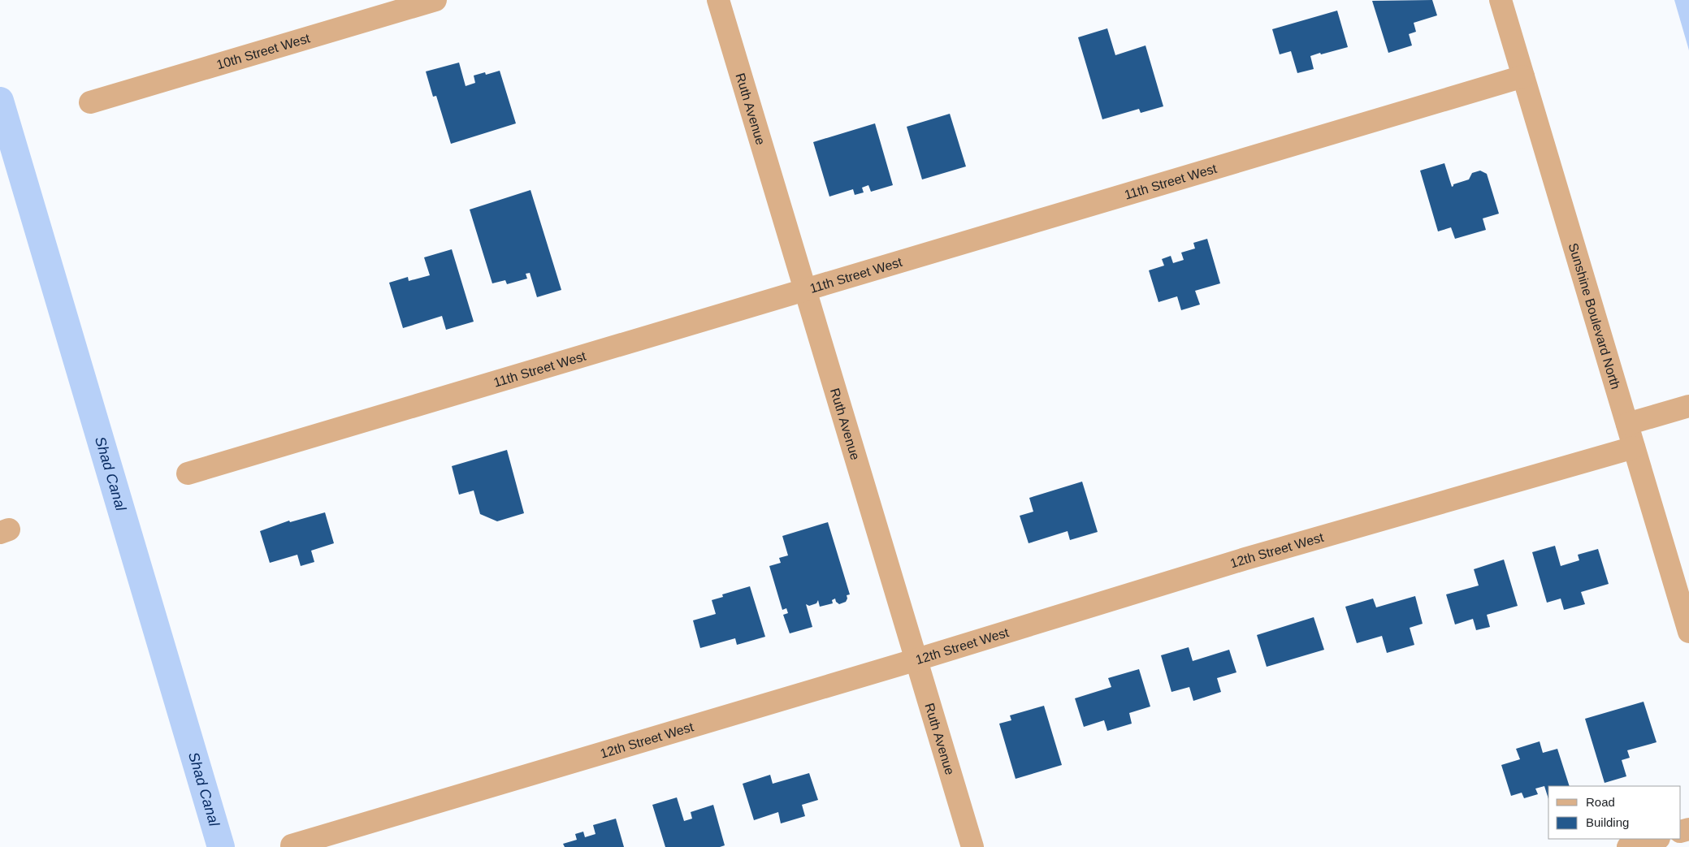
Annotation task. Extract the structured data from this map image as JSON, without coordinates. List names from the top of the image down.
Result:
{
  "streets": {
    "street": [
      "10th Street West",
      "Ruth Avenue",
      "11th Street West",
      "Sunshine Boulevard North",
      "12th Street West"
    ]
  },
  "crossings": [
    ["Ruth Avenue", "11th Street West"],
    ["Ruth Avenue", "12th Street West"],
    ["11th Street West", "Sunshine Boulevard North"],
    ["Sunshine Boulevard North", "12th Street West"]
  ],
  "water": ["Shad Canal"],
  "legend": ["Road", "Building"]
}
